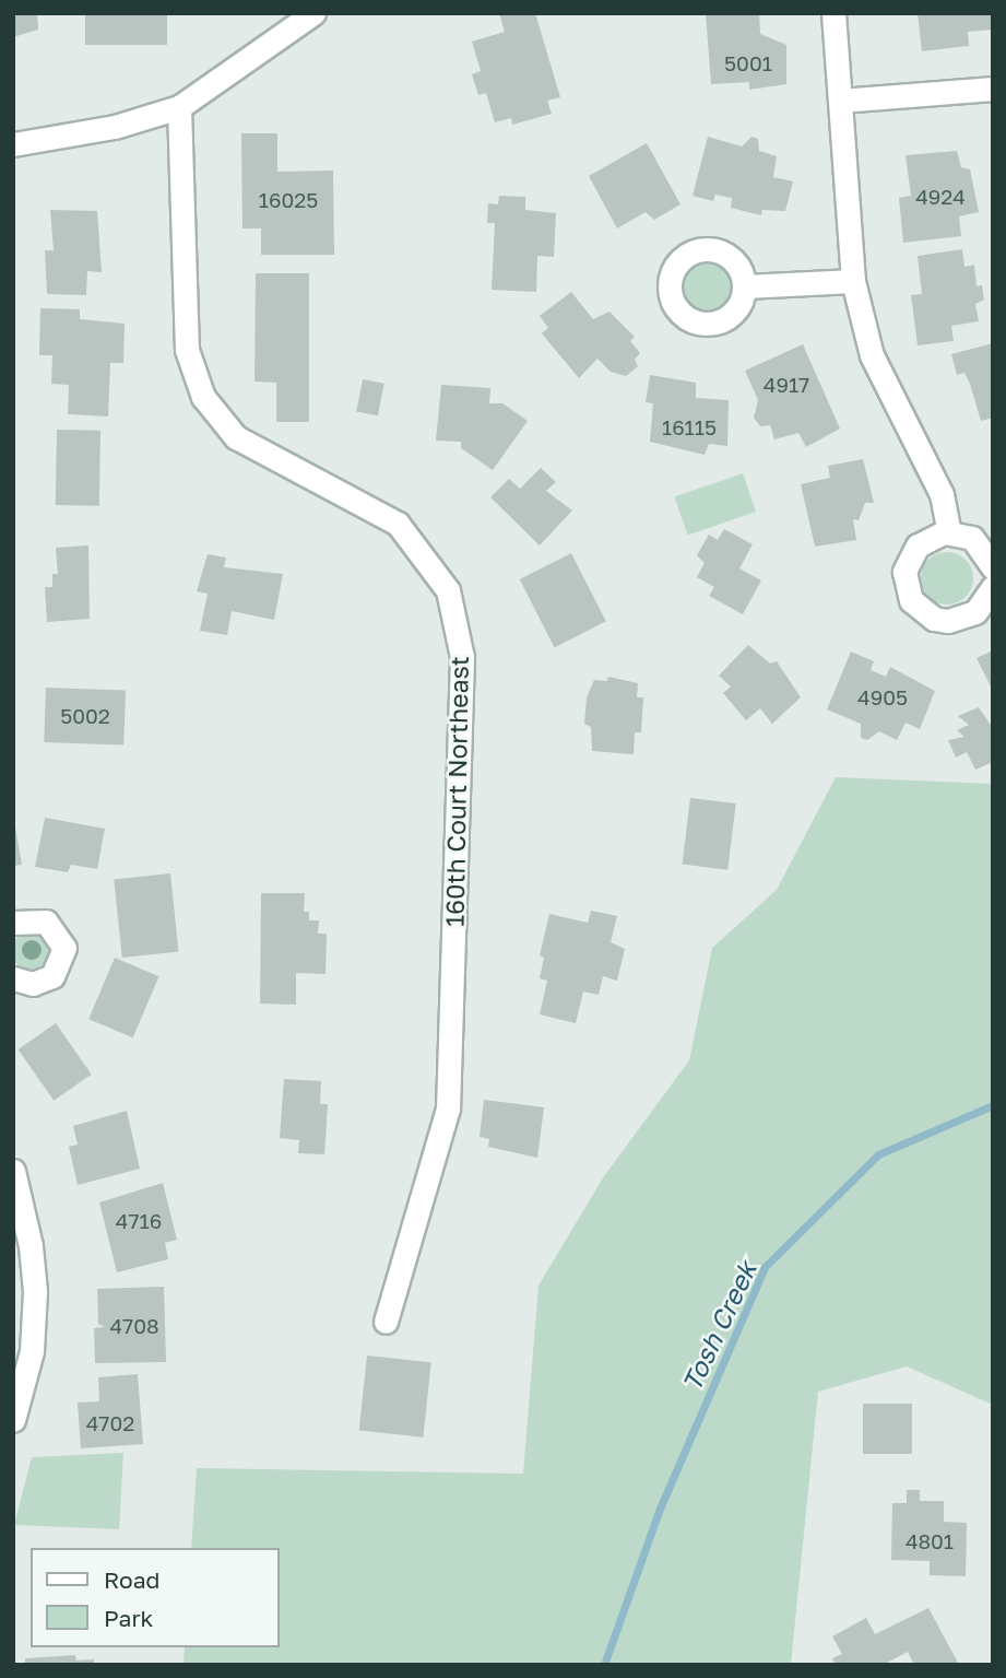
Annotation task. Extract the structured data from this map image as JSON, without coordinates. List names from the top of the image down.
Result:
{
  "streets": {
    "street": ["160th Court Northeast"]
  },
  "water": ["Tosh Creek"],
  "house_numbers": [
    "5001",
    "4924",
    "16025",
    "4917",
    "16115",
    "4905",
    "5002",
    "4716",
    "4708",
    "4702",
    "4801"
  ],
  "legend": ["Road", "Park"]
}
